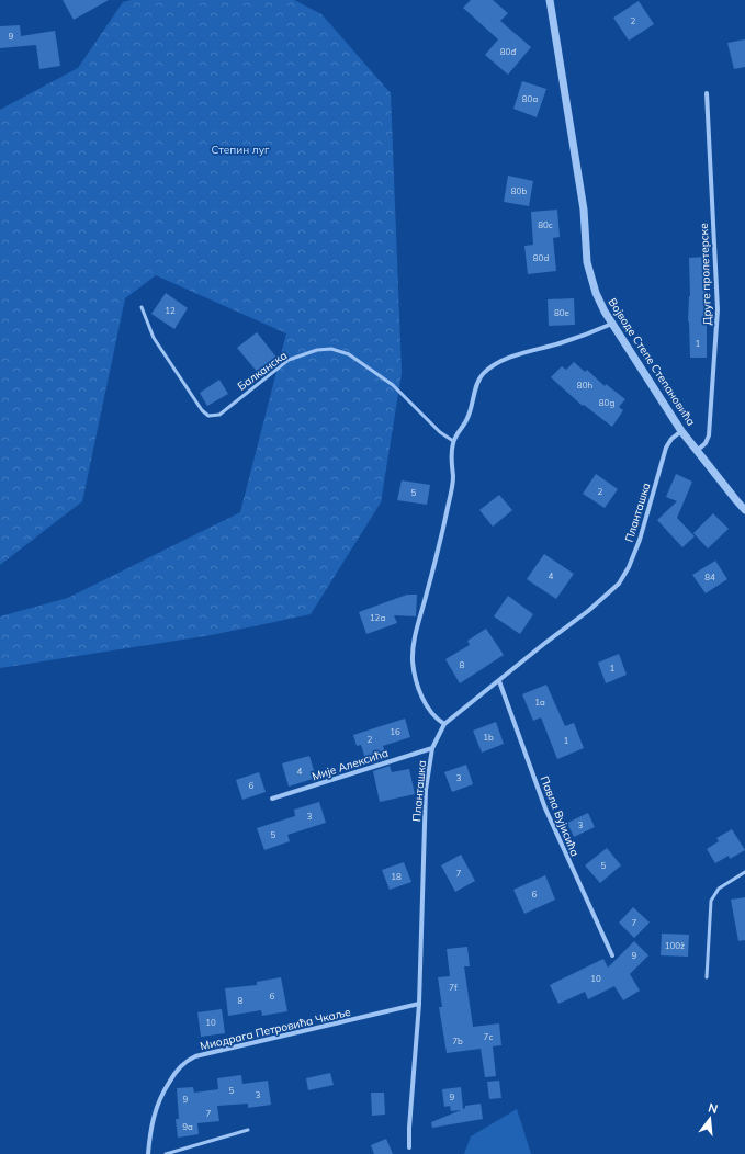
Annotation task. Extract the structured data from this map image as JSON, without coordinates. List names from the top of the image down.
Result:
{
  "streets": {
    "street": [
      "Друге пролетерске",
      "Војводе Степе Степановића",
      "Планташка",
      "Мије Алексића",
      "Павла Вујисића",
      "Миодрага Петровића Чкаље"
    ],
    "lane": ["Балканска"]
  },
  "crossings": [
    ["Друге пролетерске", "Војводе Степе Степановића"],
    ["Војводе Степе Степановића", "Планташка"],
    ["Планташка", "Мије Алексића"],
    ["Планташка", "Павла Вујисића"],
    ["Планташка", "Миодрага Петровића Чкаље"]
  ],
  "parks": ["Степин луг"],
  "house_numbers": [
    "2",
    "9",
    "80đ",
    "80a",
    "80b",
    "80c",
    "80d",
    "12",
    "80e",
    "1",
    "80h",
    "80g",
    "2",
    "5",
    "4",
    "84",
    "12a",
    "8",
    "1",
    "1a",
    "16",
    "1b",
    "2",
    "1",
    "4",
    "3",
    "6",
    "3",
    "3",
    "5",
    "5",
    "7",
    "18",
    "6",
    "7",
    "100ž",
    "9",
    "10",
    "7f",
    "6",
    "8",
    "10",
    "7c",
    "7b",
    "5",
    "3",
    "9",
    "9",
    "7",
    "9a"
  ],
  "north": "top"
}
